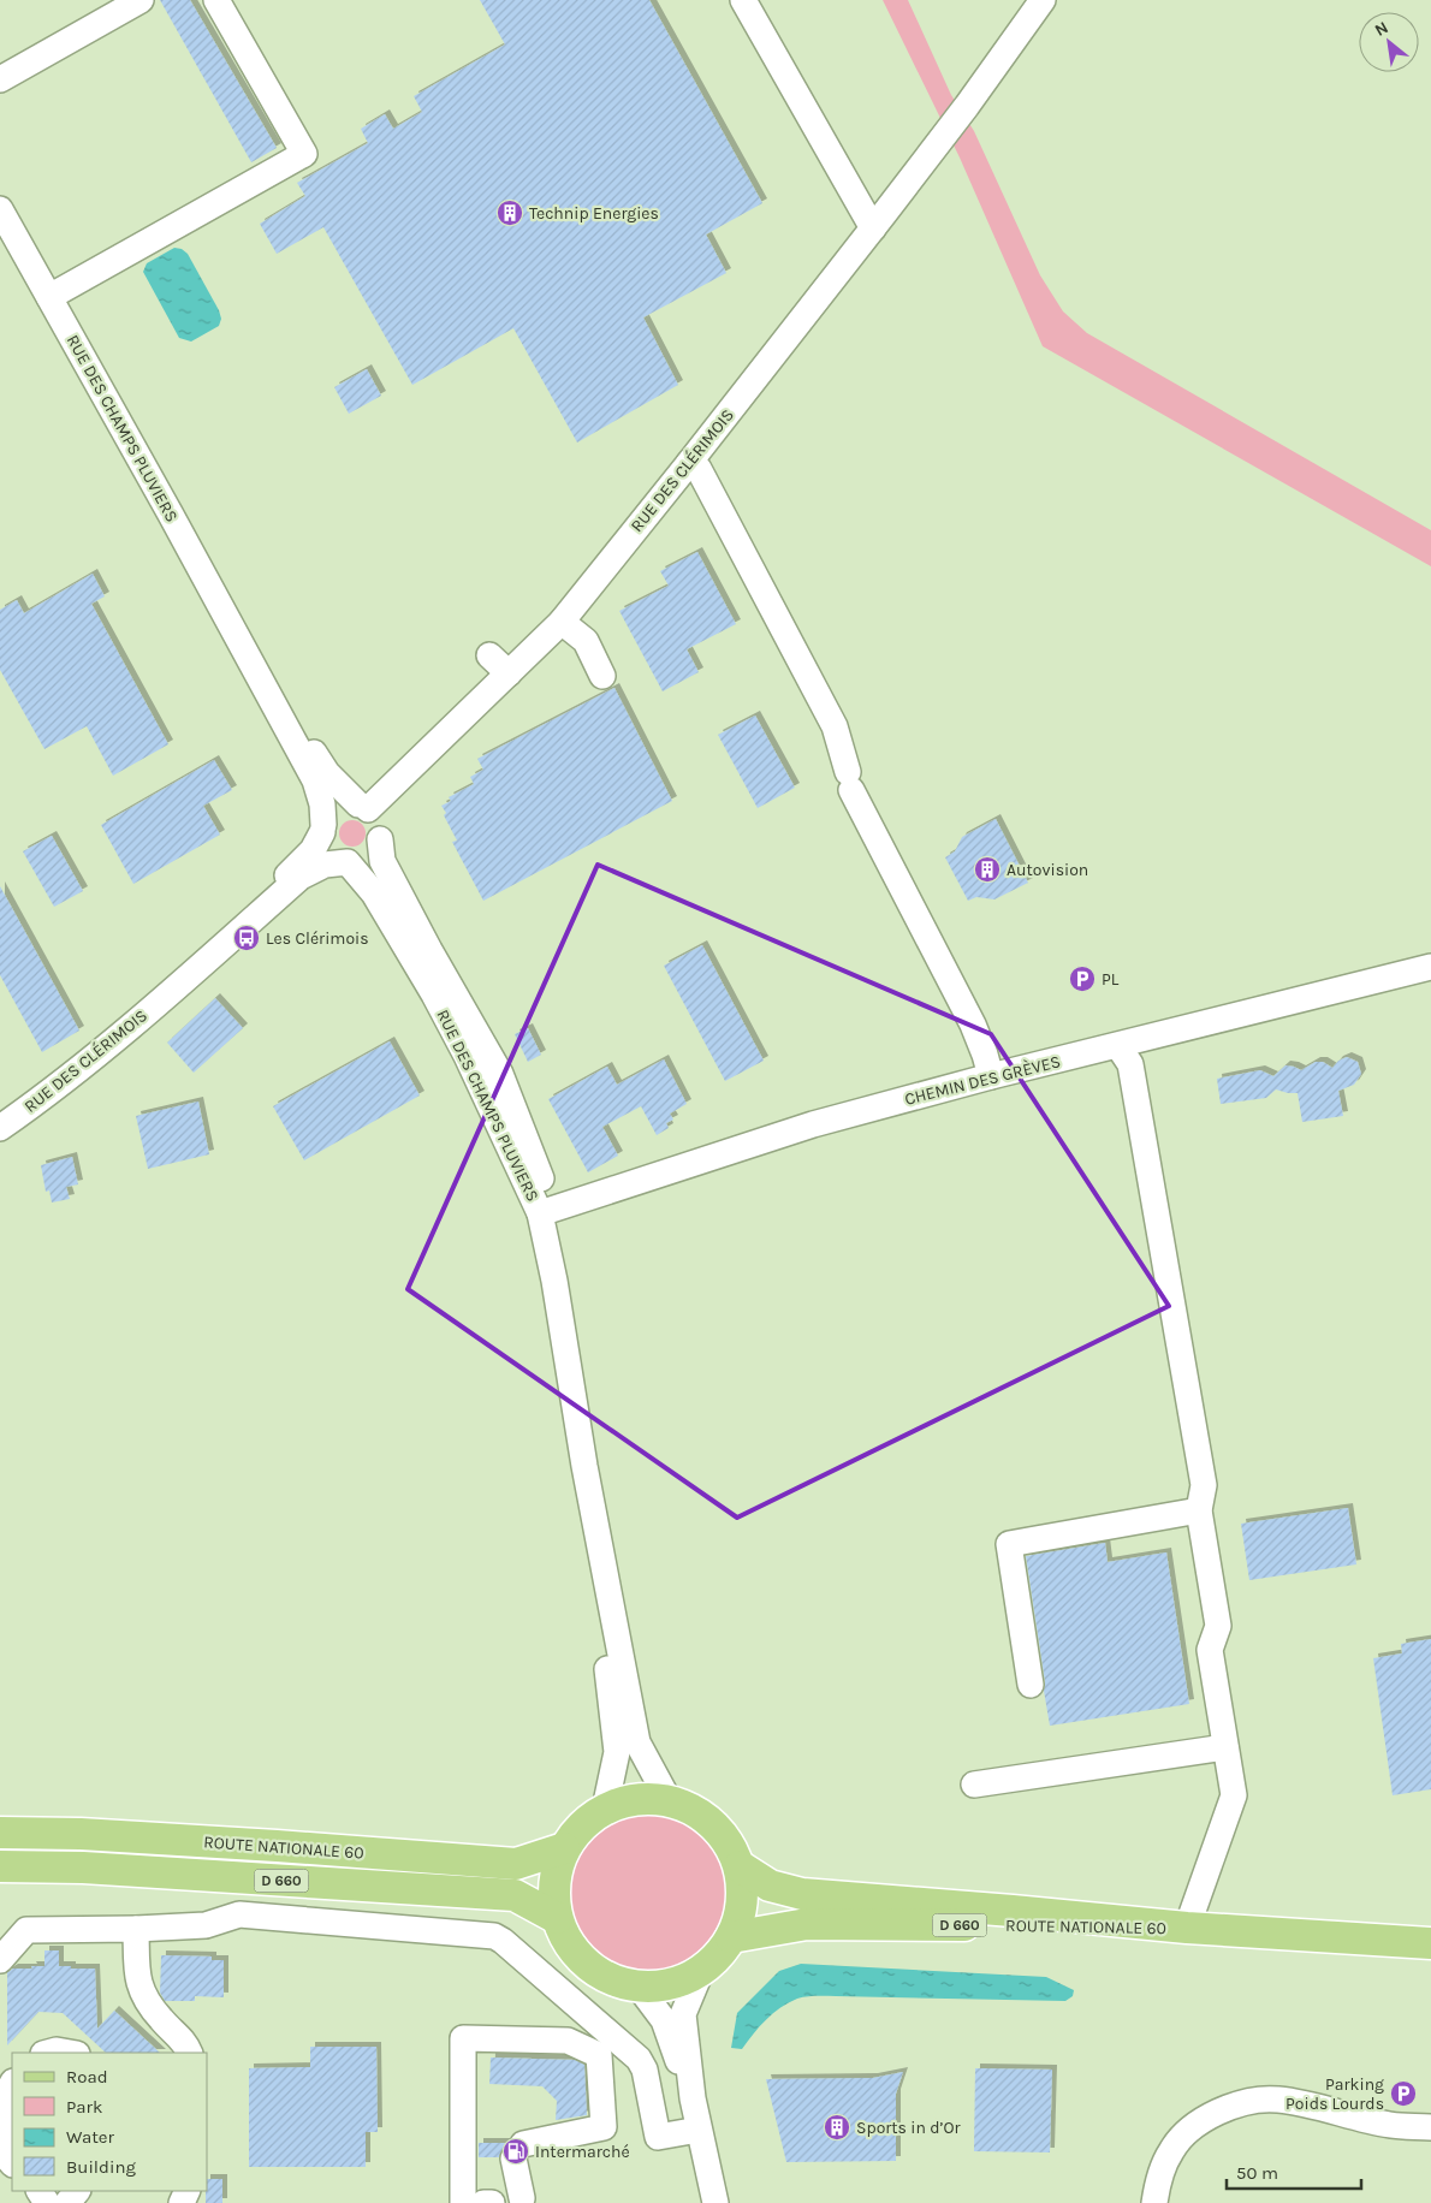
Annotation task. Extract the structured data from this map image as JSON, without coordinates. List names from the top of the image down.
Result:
{
  "streets": {
    "main road": ["ROUTE NATIONALE 60", "D 660"],
    "street": ["RUE DES CHAMPS PLUVIERS", "RUE DES CLÉRIMOIS", "CHEMIN DES GRÈVES"]
  },
  "crossings": [
    ["RUE DES CHAMPS PLUVIERS", "RUE DES CLÉRIMOIS"],
    ["RUE DES CHAMPS PLUVIERS", "CHEMIN DES GRÈVES"]
  ],
  "places": {
    "building": ["Technip Energies", "Autovision", "Sports in d’Or"],
    "bus stop": ["Les Clérimois"],
    "parking": ["PL", "Parking Poids Lourds"],
    "fuel station": ["Intermarché"]
  },
  "legend": [
    "Road",
    "Park",
    "Water",
    "Building"
  ],
  "scale_bar": "50 m",
  "north": "top left"
}
